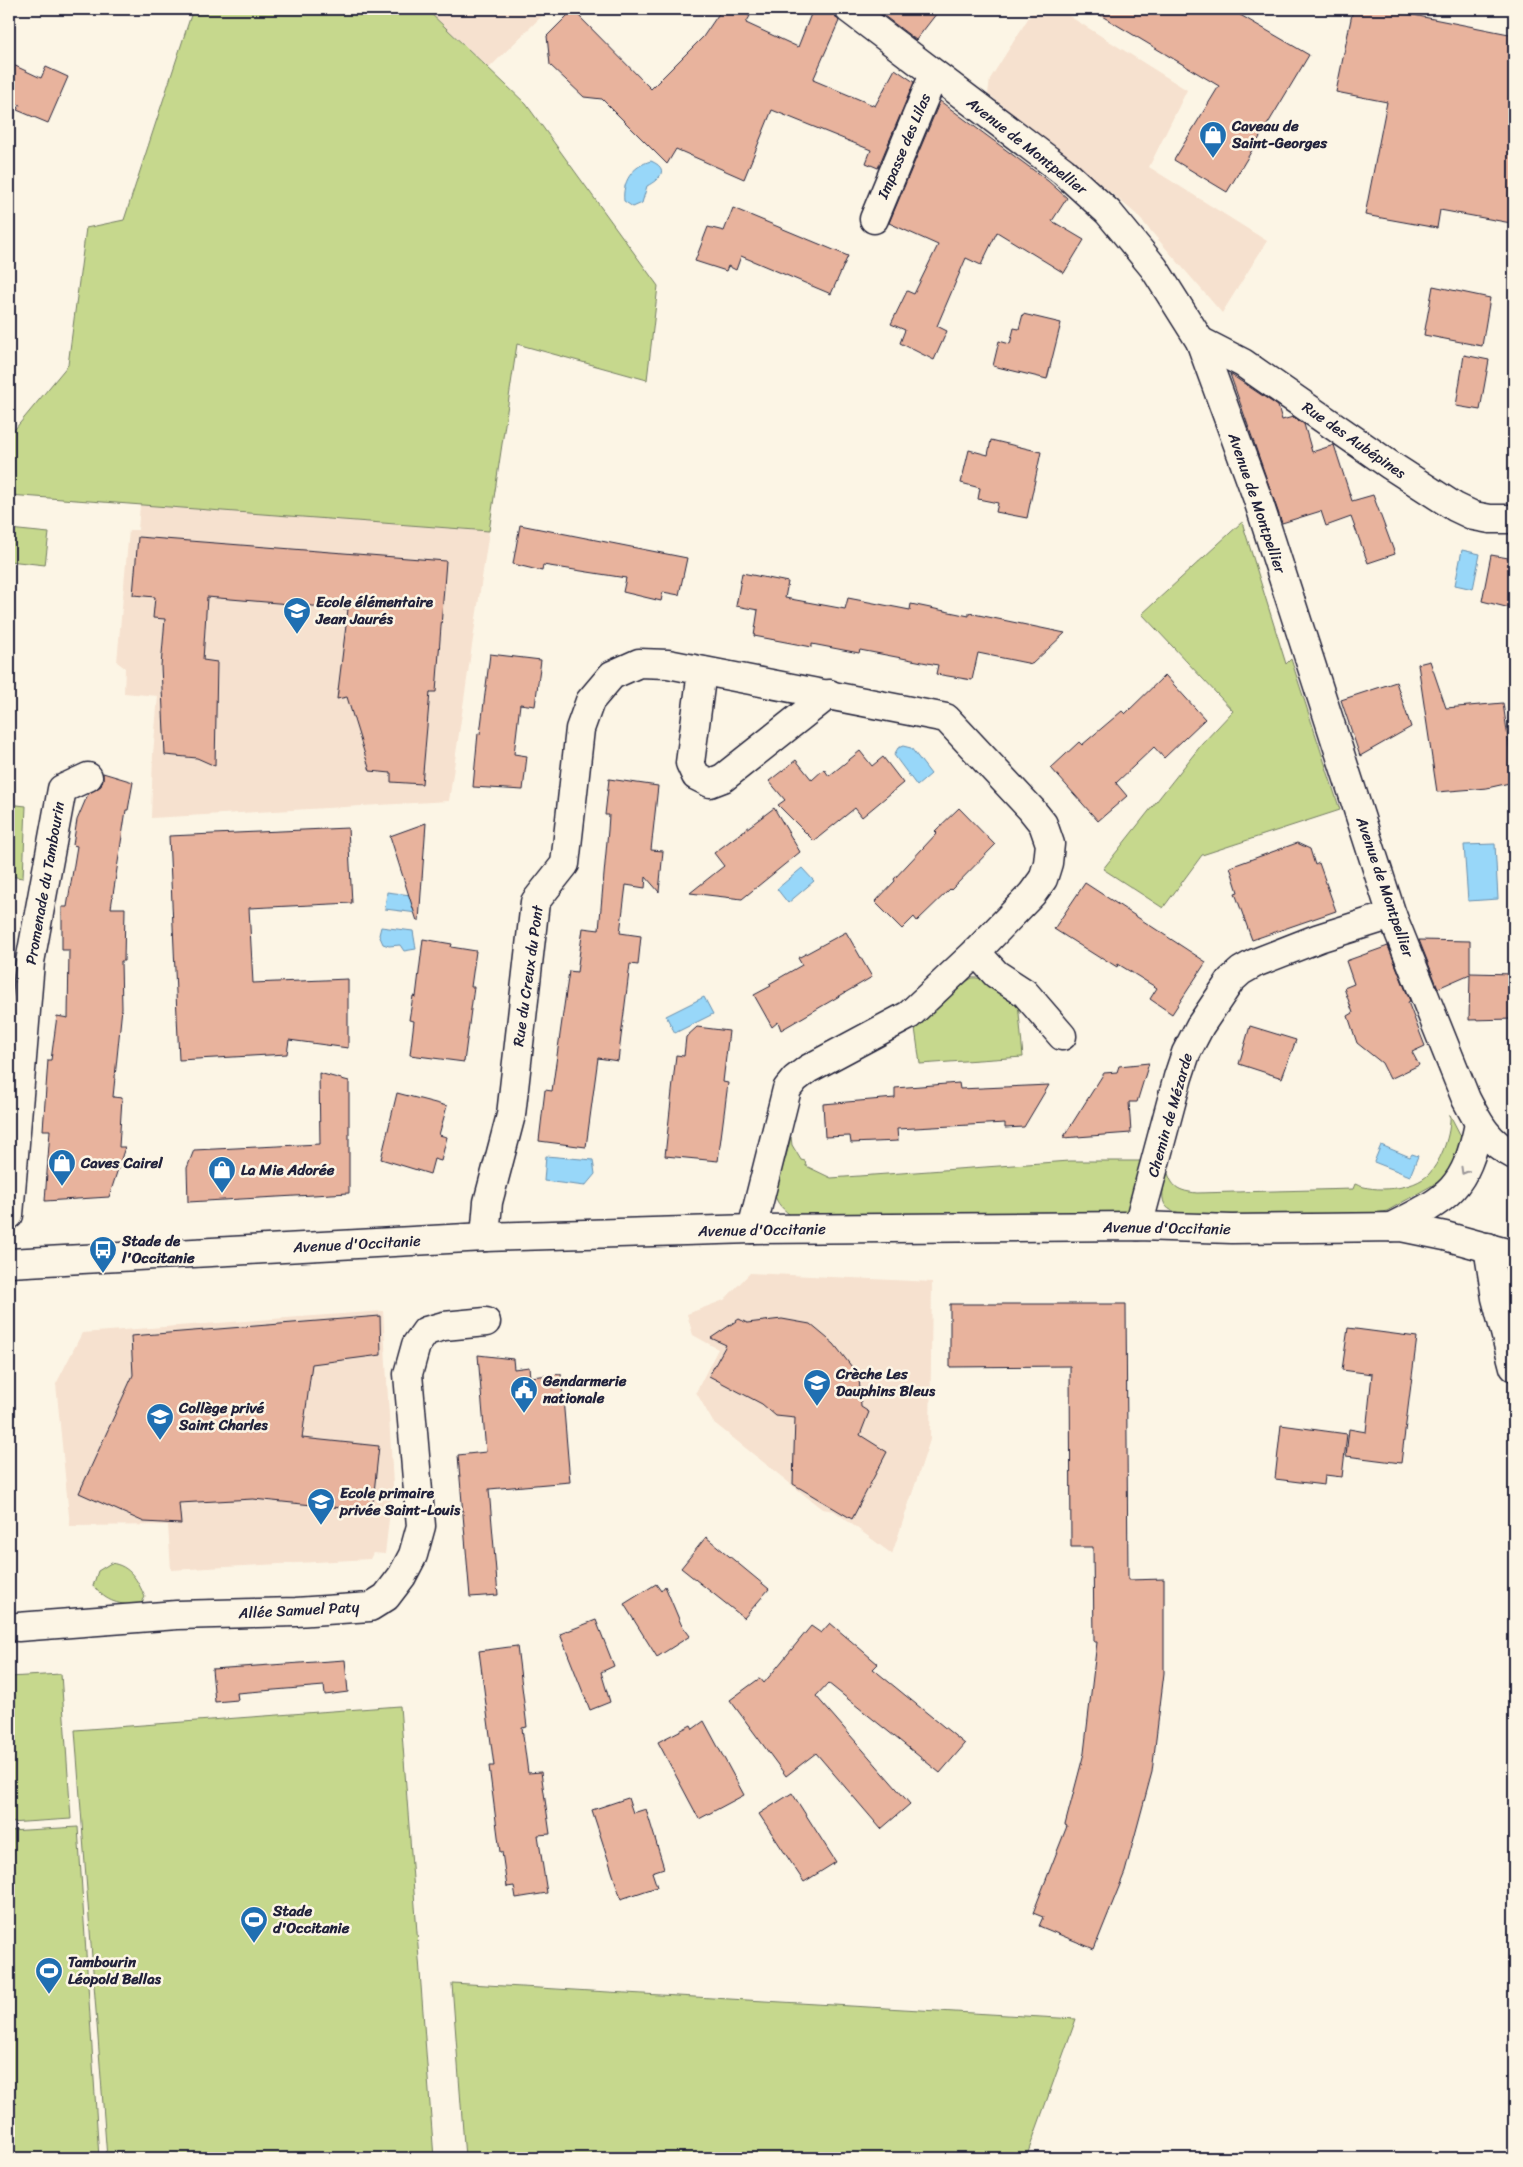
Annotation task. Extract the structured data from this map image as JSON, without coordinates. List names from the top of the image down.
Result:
{
  "streets": {
    "street": [
      "Impasse des Lilas",
      "Avenue de Montpellier",
      "Rue des Aubépines",
      "Promenade du Tambourin",
      "Rue du Creux du Pont",
      "Chemin de Mézarde",
      "Avenue d'Occitanie",
      "Allée Samuel Paty"
    ]
  },
  "crossings": [
    ["Impasse des Lilas", "Avenue de Montpellier"],
    ["Avenue de Montpellier", "Rue des Aubépines"],
    ["Avenue de Montpellier", "Chemin de Mézarde"],
    ["Rue du Creux du Pont", "Avenue d'Occitanie"],
    ["Chemin de Mézarde", "Avenue d'Occitanie"]
  ],
  "places": {
    "shop": ["Caveau de Saint-Georges", "Caves Cairel", "La Mie Adorée"],
    "school or university": [
      "Ecole élémentaire Jean Jaurés",
      "Crèche Les Dauphins Bleus",
      "Collège privé Saint Charles",
      "Ecole primaire privée Saint-Louis"
    ],
    "bus stop": ["Stade de l'Occitanie"],
    "public building": ["Gendarmerie nationale"],
    "sports": ["Stade d'Occitanie", "Tambourin Léopold Bellas"]
  }
}
